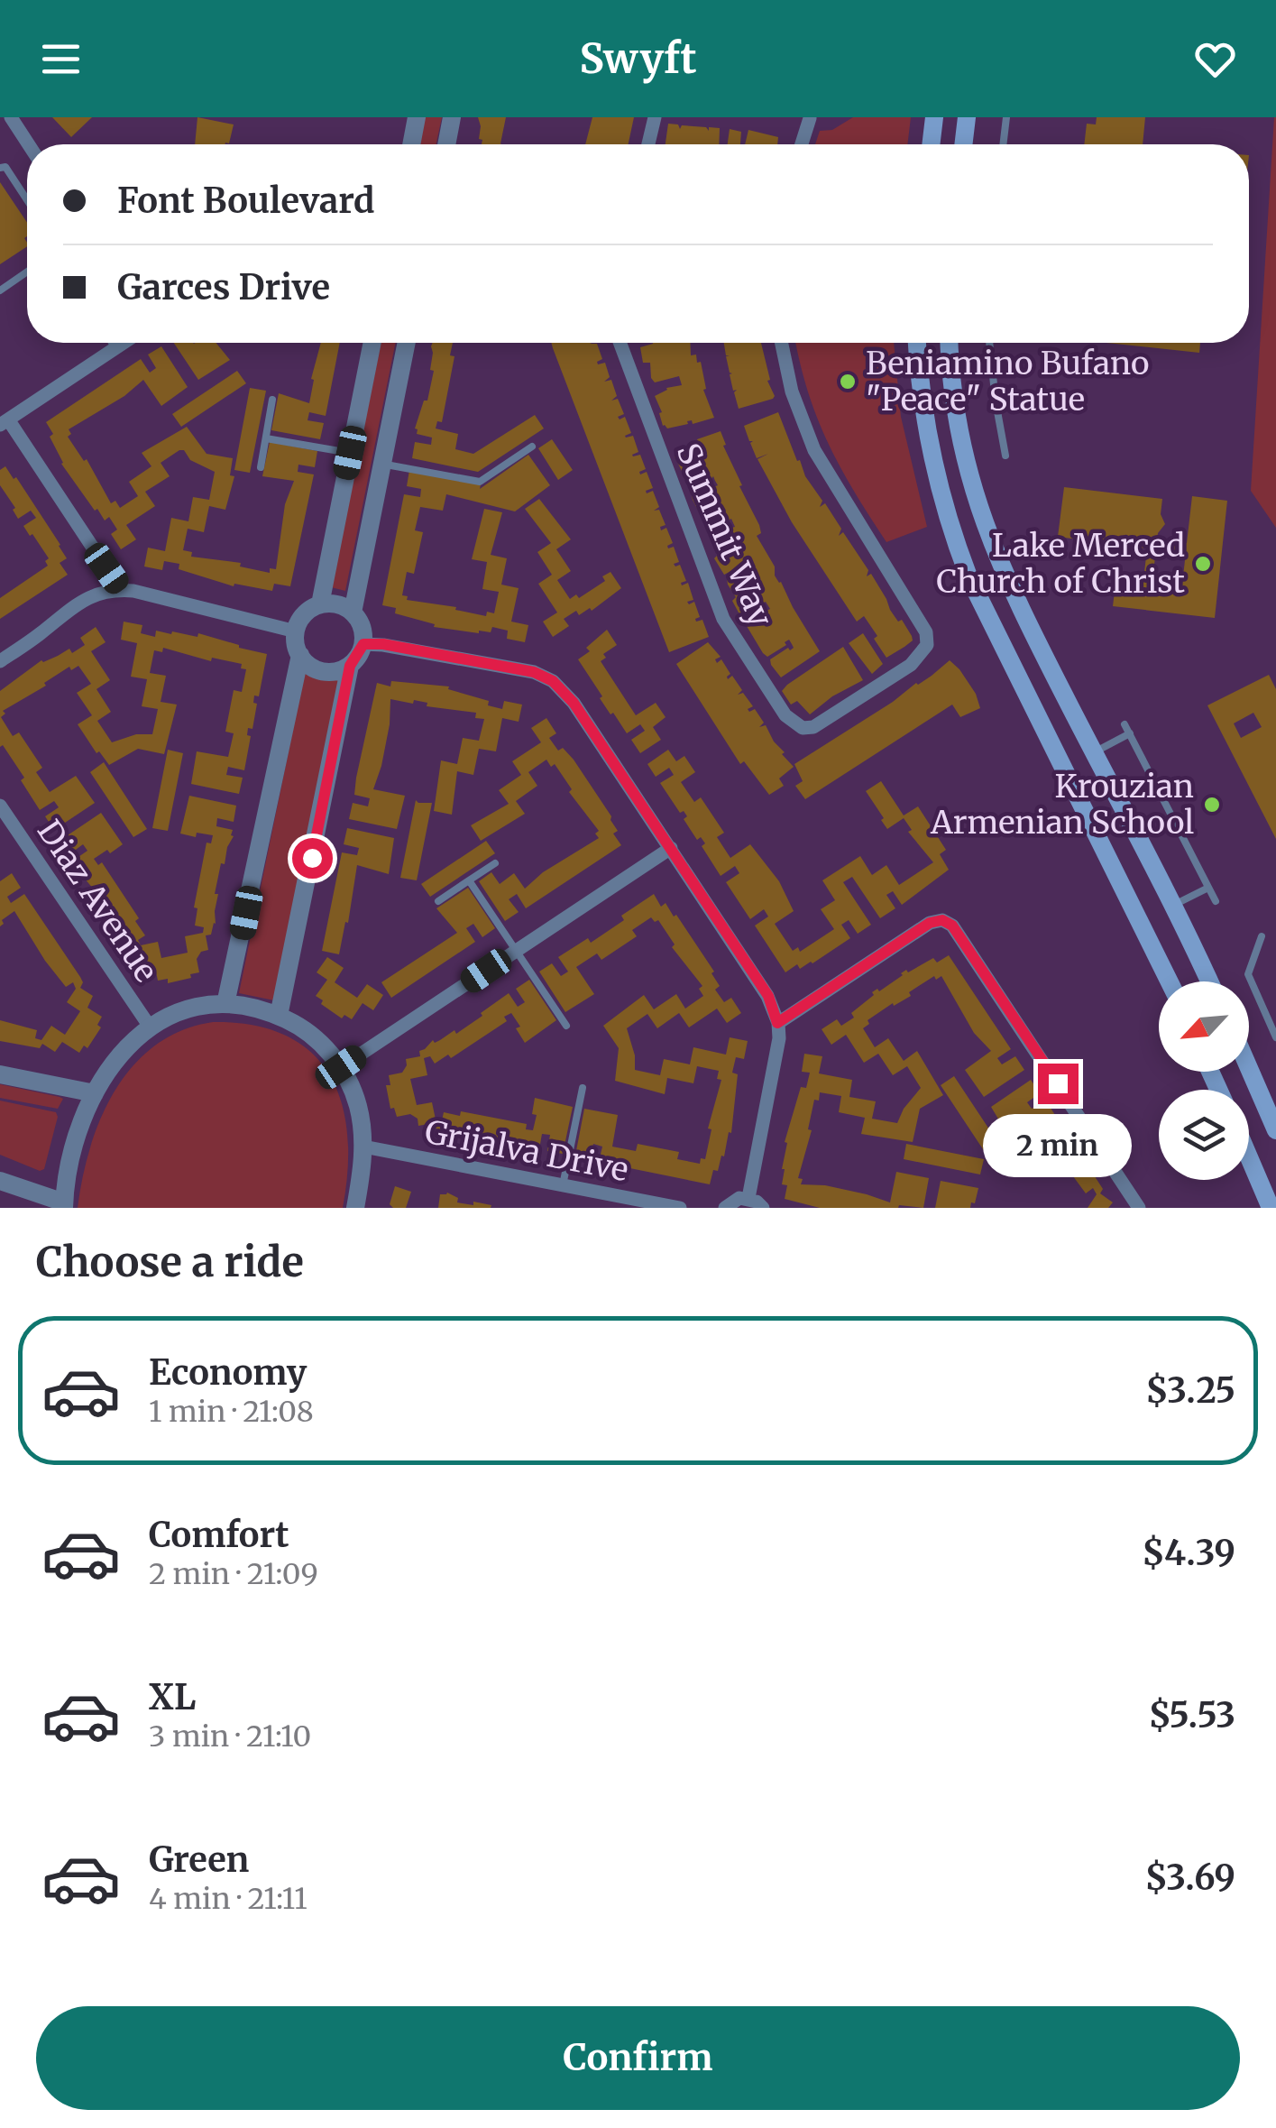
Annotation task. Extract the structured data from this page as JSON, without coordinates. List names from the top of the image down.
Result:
{
  "streets": {
    "street": ["Summit Way", "Diaz Avenue", "Grijalva Drive"]
  },
  "places": ["Beniamino Bufano \"Peace\" Statue", "Lake Merced Church of Christ", "Krouzian Armenian School"],
  "north": "bottom left",
  "page": {
    "header": "Swyft",
    "banner": ["Font Boulevard", "Garces Drive"],
    "bubble": "2 min",
    "heading": "Choose a ride",
    "list": [
      {
        "name": "Economy",
        "note": "1 min · 21:08",
        "value": "$3.25"
      },
      {
        "name": "Comfort",
        "note": "2 min · 21:09",
        "value": "$4.39"
      },
      {
        "name": "XL",
        "note": "3 min · 21:10",
        "value": "$5.53"
      },
      {
        "name": "Green",
        "note": "4 min · 21:11",
        "value": "$3.69"
      }
    ],
    "buttons": "Confirm"
  }
}
